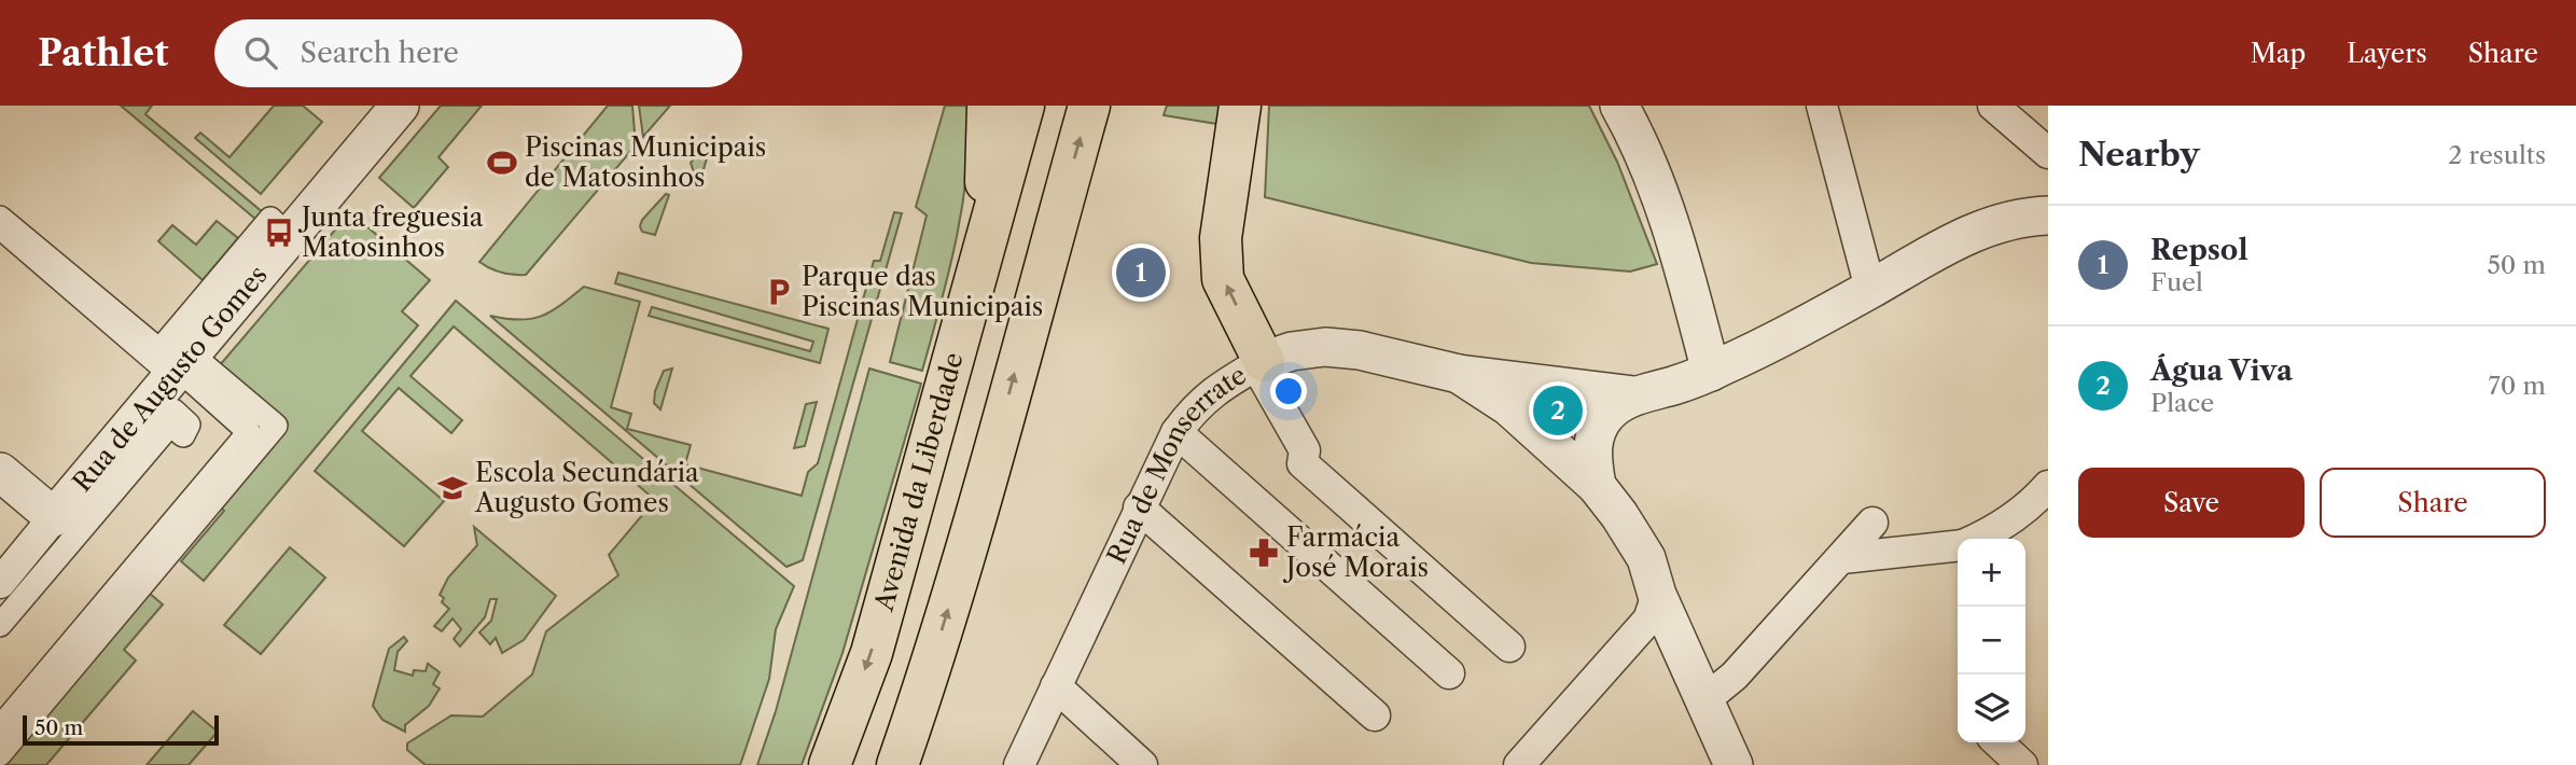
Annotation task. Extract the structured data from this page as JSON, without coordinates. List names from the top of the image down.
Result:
{
  "streets": {
    "highway": ["Avenida da Liberdade"],
    "street": ["Rua de Augusto Gomes", "Rua de Monserrate"]
  },
  "places": {
    "sports": ["Piscinas Municipais de Matosinhos"],
    "bus stop": ["Junta freguesia Matosinhos"],
    "parking": ["Parque das Piscinas Municipais"],
    "school or university": ["Escola Secundária Augusto Gomes"],
    "pharmacy": ["Farmácia José Morais"]
  },
  "scale_bar": "50 m",
  "page": {
    "header": "Pathlet",
    "search": "Search here",
    "nav": ["Map", "Layers", "Share"],
    "heading": ["Nearby", "2 results"],
    "list": [
      {
        "mark": "1",
        "name": "Repsol",
        "note": "Fuel",
        "value": "50 m"
      },
      {
        "mark": "2",
        "name": "Água Viva",
        "note": "Place",
        "value": "70 m"
      }
    ],
    "pins": ["1", "2"],
    "buttons": ["Save", "Share"],
    "map_buttons": ["+", "−"],
    "scale": "50 m"
  }
}
